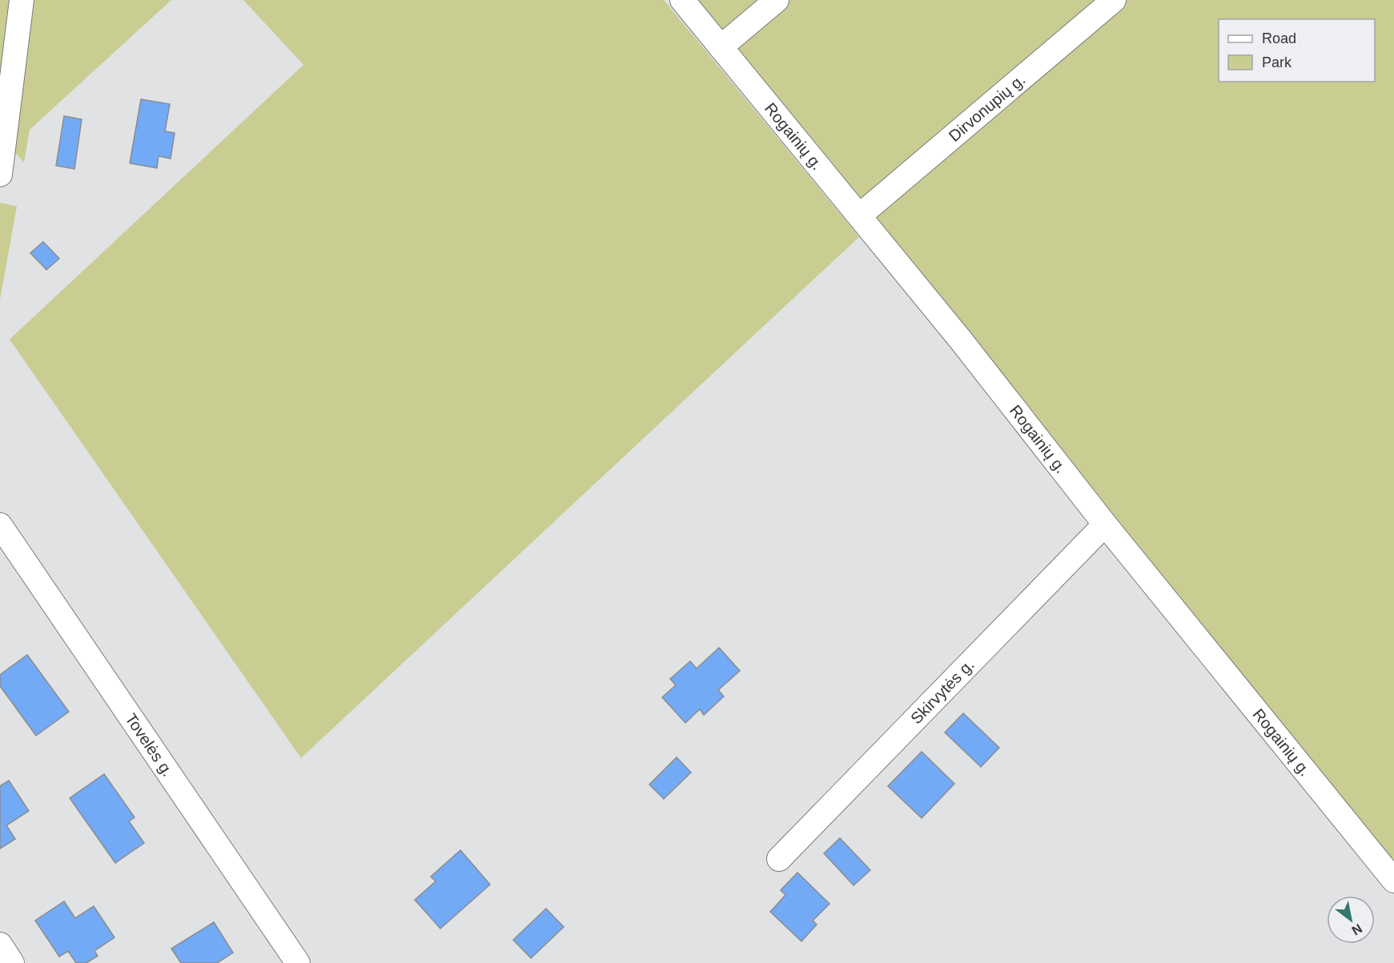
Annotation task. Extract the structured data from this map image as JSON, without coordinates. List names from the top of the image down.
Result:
{
  "streets": {
    "street": [
      "Dirvonupių g.",
      "Rogainių g.",
      "Skirvytės g.",
      "Tovelės g."
    ]
  },
  "crossings": [
    ["Dirvonupių g.", "Rogainių g."],
    ["Rogainių g.", "Skirvytės g."]
  ],
  "legend": ["Road", "Park"],
  "north": "bottom right"
}
